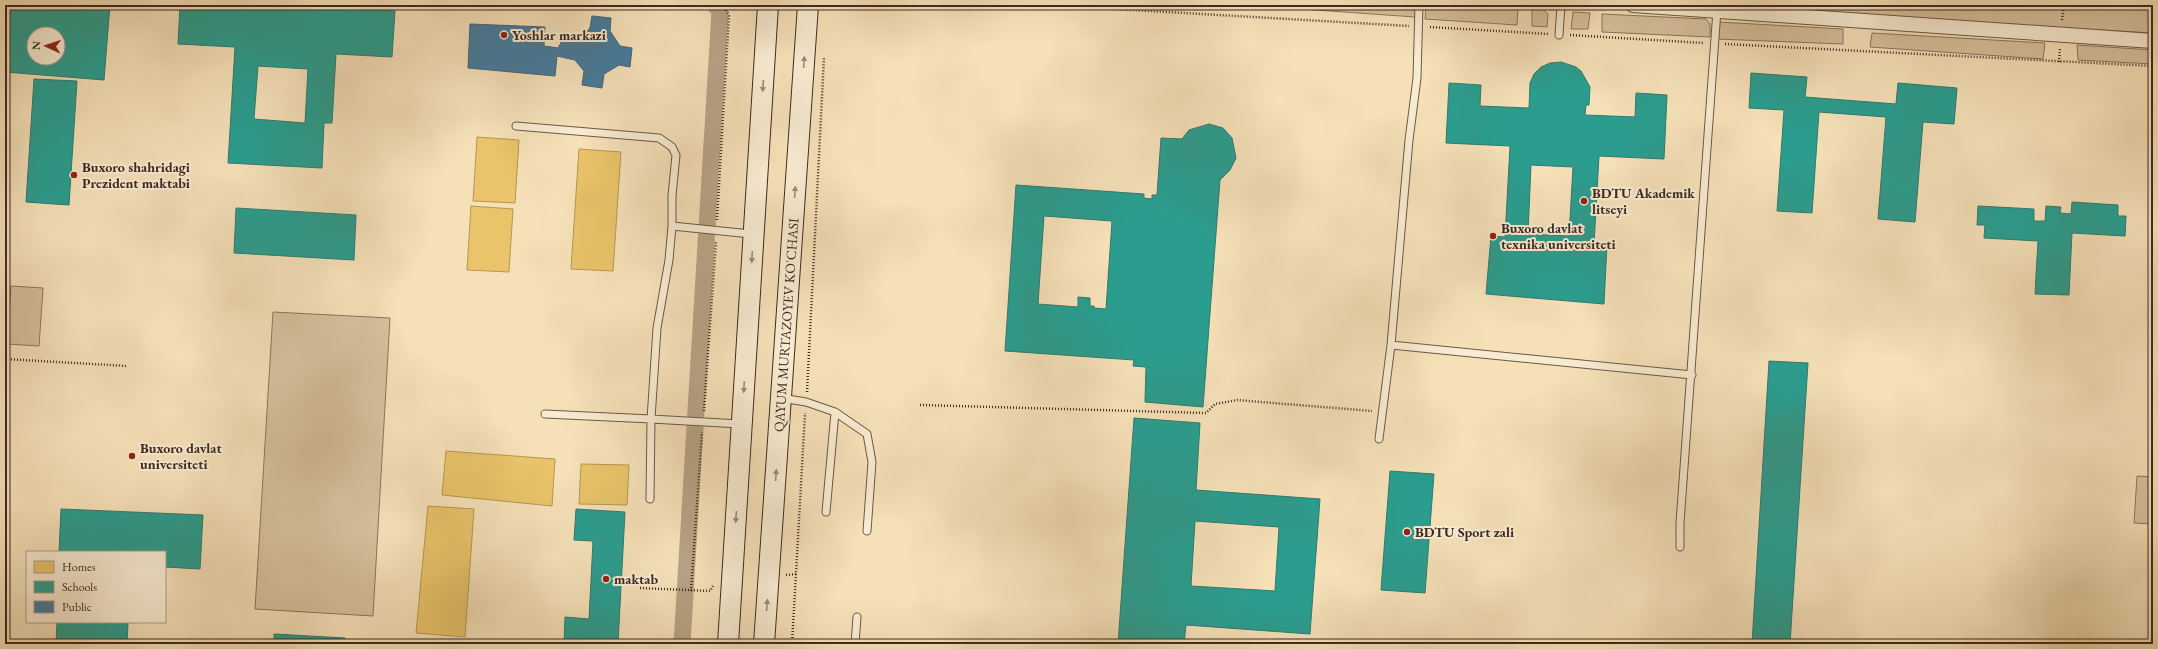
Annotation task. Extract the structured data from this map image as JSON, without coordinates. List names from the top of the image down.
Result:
{
  "streets": {
    "street": ["QAYUM MURTAZOYEV KO'CHASI"]
  },
  "places": [
    "Yoshlar markazi",
    "Buxoro shahridagi Prezident maktabi",
    "BDTU Akademik litseyi",
    "Buxoro davlat texnika universiteti",
    "Buxoro davlat universiteti",
    "BDTU Sport zali",
    "maktab"
  ],
  "legend": ["Homes", "Schools", "Public"],
  "north": "left"
}
